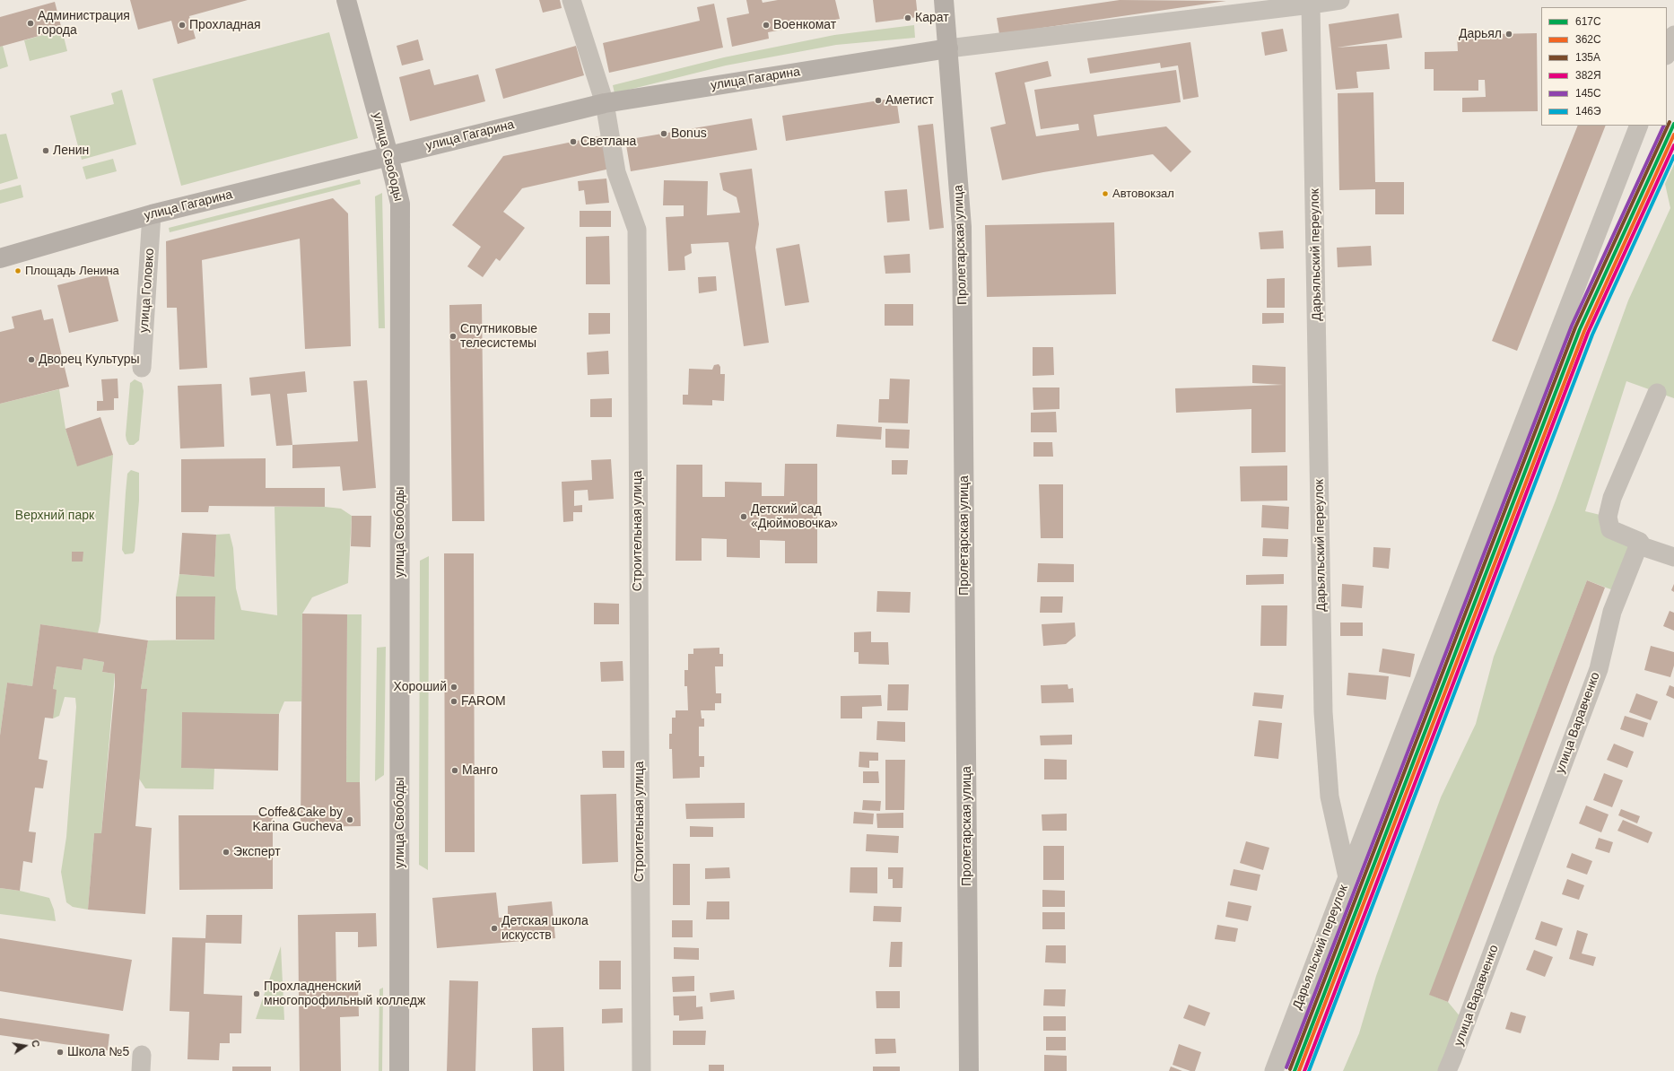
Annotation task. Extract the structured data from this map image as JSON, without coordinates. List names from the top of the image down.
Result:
{
  "streets": {
    "street": [
      "улица Гагарина",
      "улица Свободы",
      "Пролетарская улица",
      "Дарьяльский переулок",
      "улица Головко",
      "Строительная улица",
      "улица Варавченко"
    ]
  },
  "crossings": [
    ["улица Гагарина", "улица Свободы"],
    ["улица Гагарина", "Пролетарская улица"],
    ["улица Гагарина", "улица Головко"],
    ["улица Гагарина", "Строительная улица"]
  ],
  "parks": ["Верхний парк"],
  "places": [
    "Карат",
    "Администрация города",
    "Прохладная",
    "Военкомат",
    "Дарьял",
    "Аметист",
    "Bonus",
    "Светлана",
    "Ленин",
    "Автовокзал",
    "Площадь Ленина",
    "Спутниковые телесистемы",
    "Дворец Культуры",
    "Детский сад «Дюймовочка»",
    "Хороший",
    "FAROM",
    "Манго",
    "Coffe&Cake by Karina Gucheva",
    "Эксперт",
    "Детская школа искусств",
    "Прохладненский многопрофильный колледж",
    "Школа №5"
  ],
  "lines": [
    "transit line 135А",
    "transit line 617C",
    "transit line 145С",
    "transit line 362С",
    "transit line 382Я",
    "transit line 146Э"
  ],
  "legend": [
    "617C",
    "362С",
    "135А",
    "382Я",
    "145С",
    "146Э"
  ],
  "north": "right"
}
